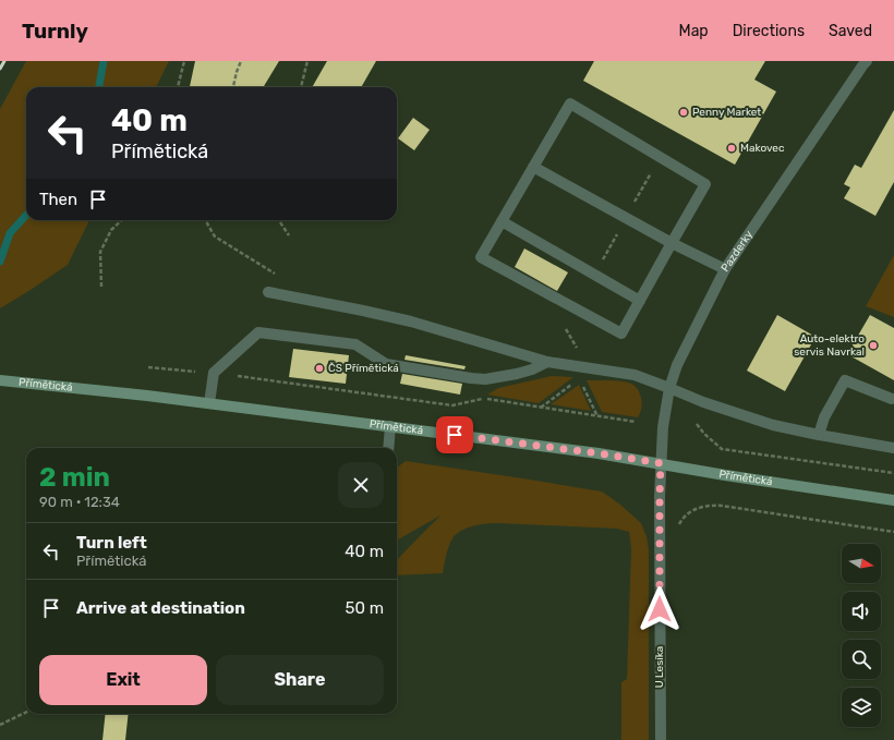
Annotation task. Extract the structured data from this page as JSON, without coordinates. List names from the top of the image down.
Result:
{
  "streets": {
    "main road": ["Přímětická"],
    "street": ["Pazderky", "U Lesíka"]
  },
  "crossings": [
    ["Pazderky", "Přímětická"],
    ["Pazderky", "U Lesíka"],
    ["Přímětická", "U Lesíka"]
  ],
  "places": [
    "Penny Market",
    "Makovec",
    "Auto-elektro servis Navrkal",
    "ČS Přímětická"
  ],
  "north": "right",
  "page": {
    "header": "Turnly",
    "nav": ["Map", "Directions", "Saved"],
    "turn": ["40 m", "Přímětická"],
    "then": "Then",
    "heading": ["2 min", "90 m · 12:34"],
    "list": [
      {
        "name": "Turn left",
        "note": "Přímětická",
        "value": "40 m"
      },
      {
        "name": "Arrive at destination",
        "value": "50 m"
      }
    ],
    "buttons": ["Exit", "Share"]
  }
}
